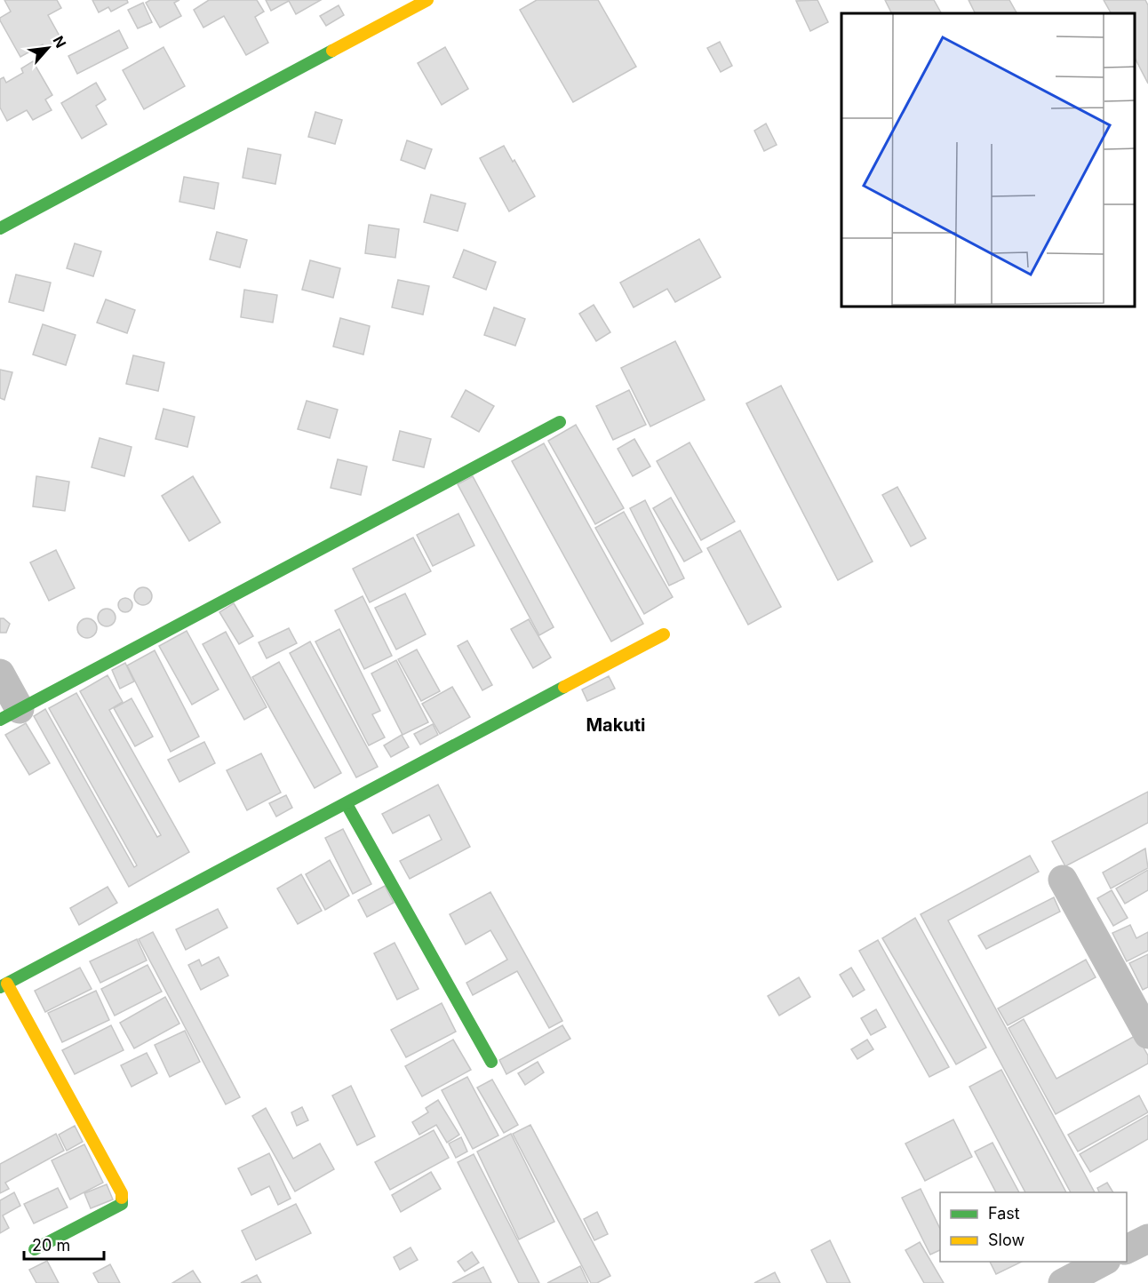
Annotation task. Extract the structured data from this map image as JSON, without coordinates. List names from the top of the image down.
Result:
{
  "districts": ["Makuti"],
  "legend": ["Fast", "Slow"],
  "scale_bar": "20 m",
  "north": "top right"
}
